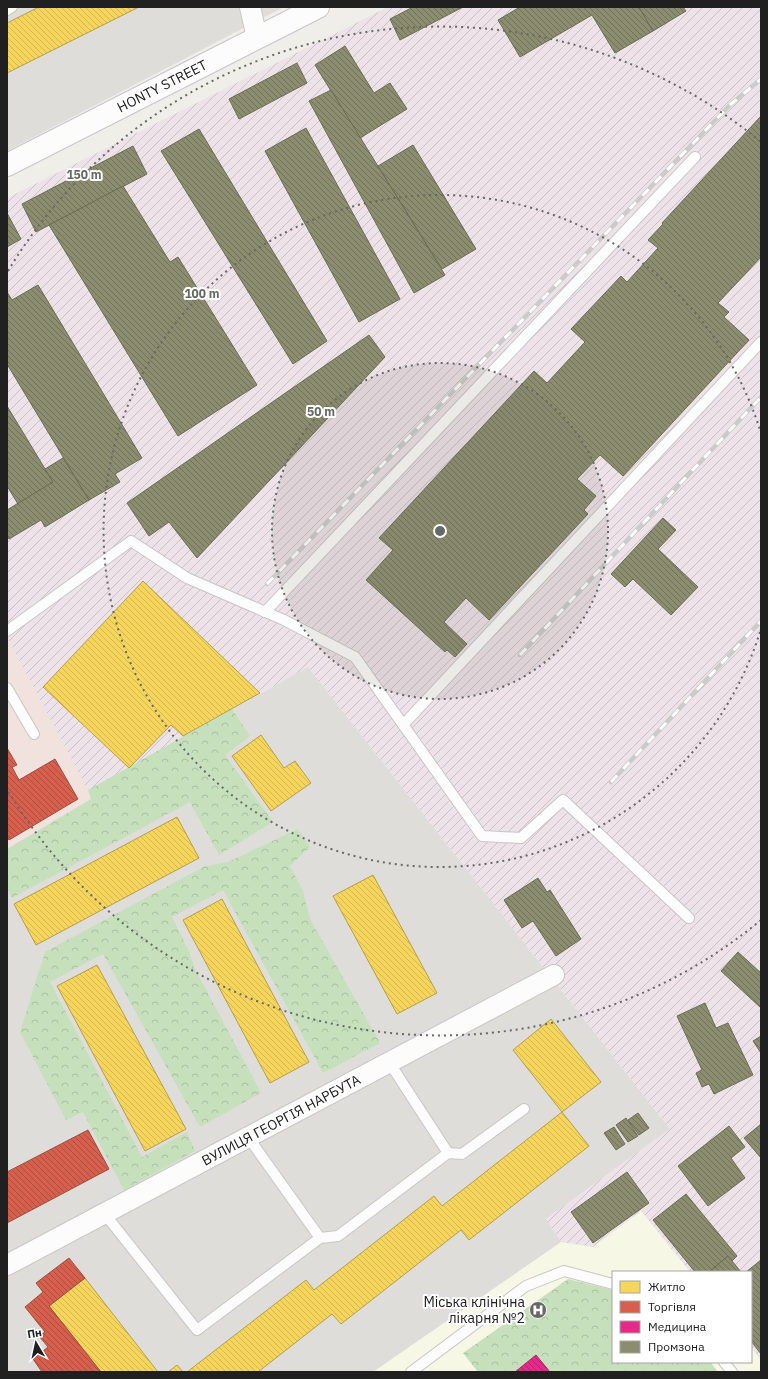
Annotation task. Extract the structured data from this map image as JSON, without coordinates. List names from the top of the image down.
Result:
{
  "streets": {
    "street": ["HONTY STREET", "ВУЛИЦЯ ГЕОРГІЯ НАРБУТА"]
  },
  "places": {
    "hospital": ["Міська клінічна лікарня №2"]
  },
  "legend": [
    "Житло",
    "Торгівля",
    "Медицина",
    "Промзона"
  ],
  "north": "top",
  "rings": ["150 m", "100 m", "50 m"]
}
